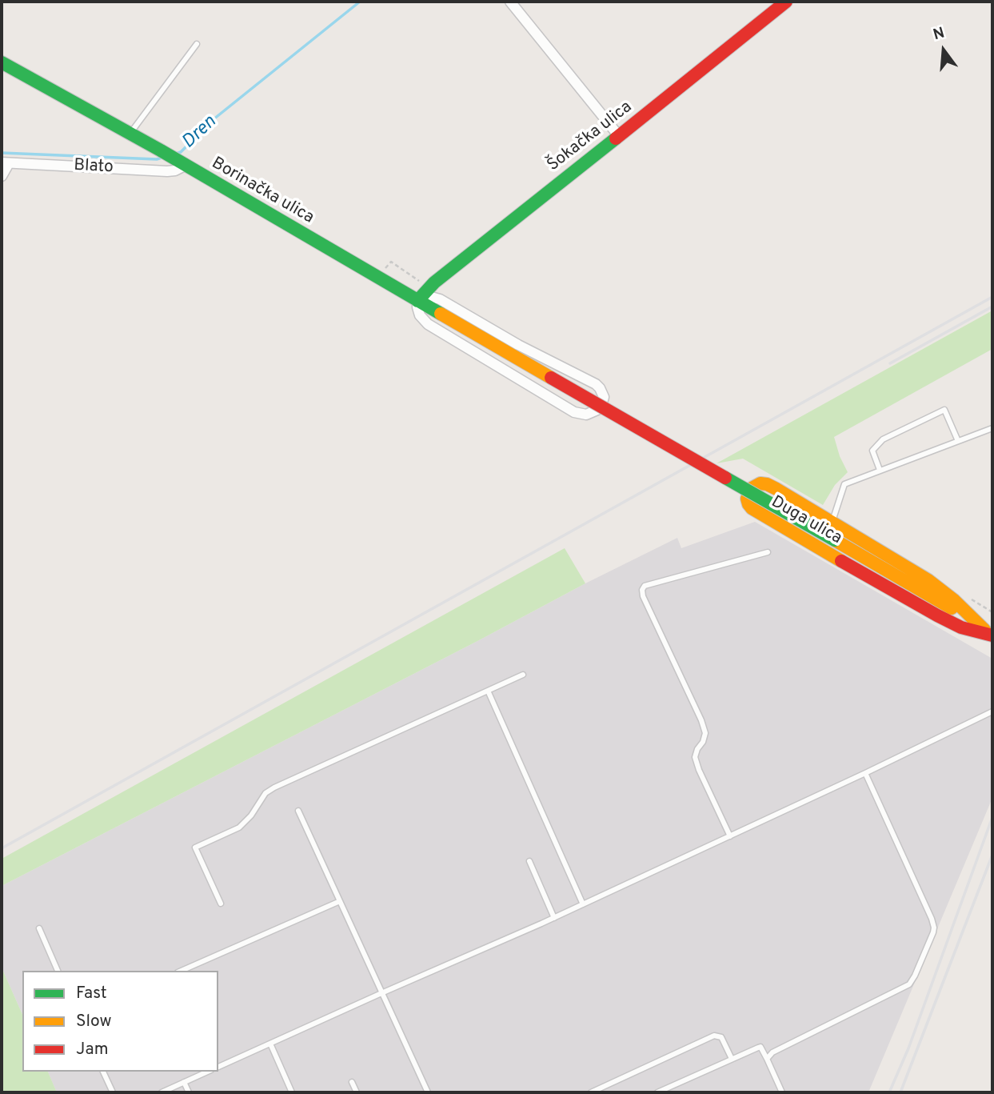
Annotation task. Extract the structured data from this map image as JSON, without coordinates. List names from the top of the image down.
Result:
{
  "streets": {
    "street": [
      "Šokačka ulica",
      "Blato",
      "Borinačka ulica",
      "Duga ulica"
    ]
  },
  "crossings": [
    ["Šokačka ulica", "Borinačka ulica"],
    ["Blato", "Borinačka ulica"],
    ["Borinačka ulica", "Duga ulica"]
  ],
  "water": ["Dren"],
  "legend": ["Fast", "Slow", "Jam"],
  "north": "top"
}
